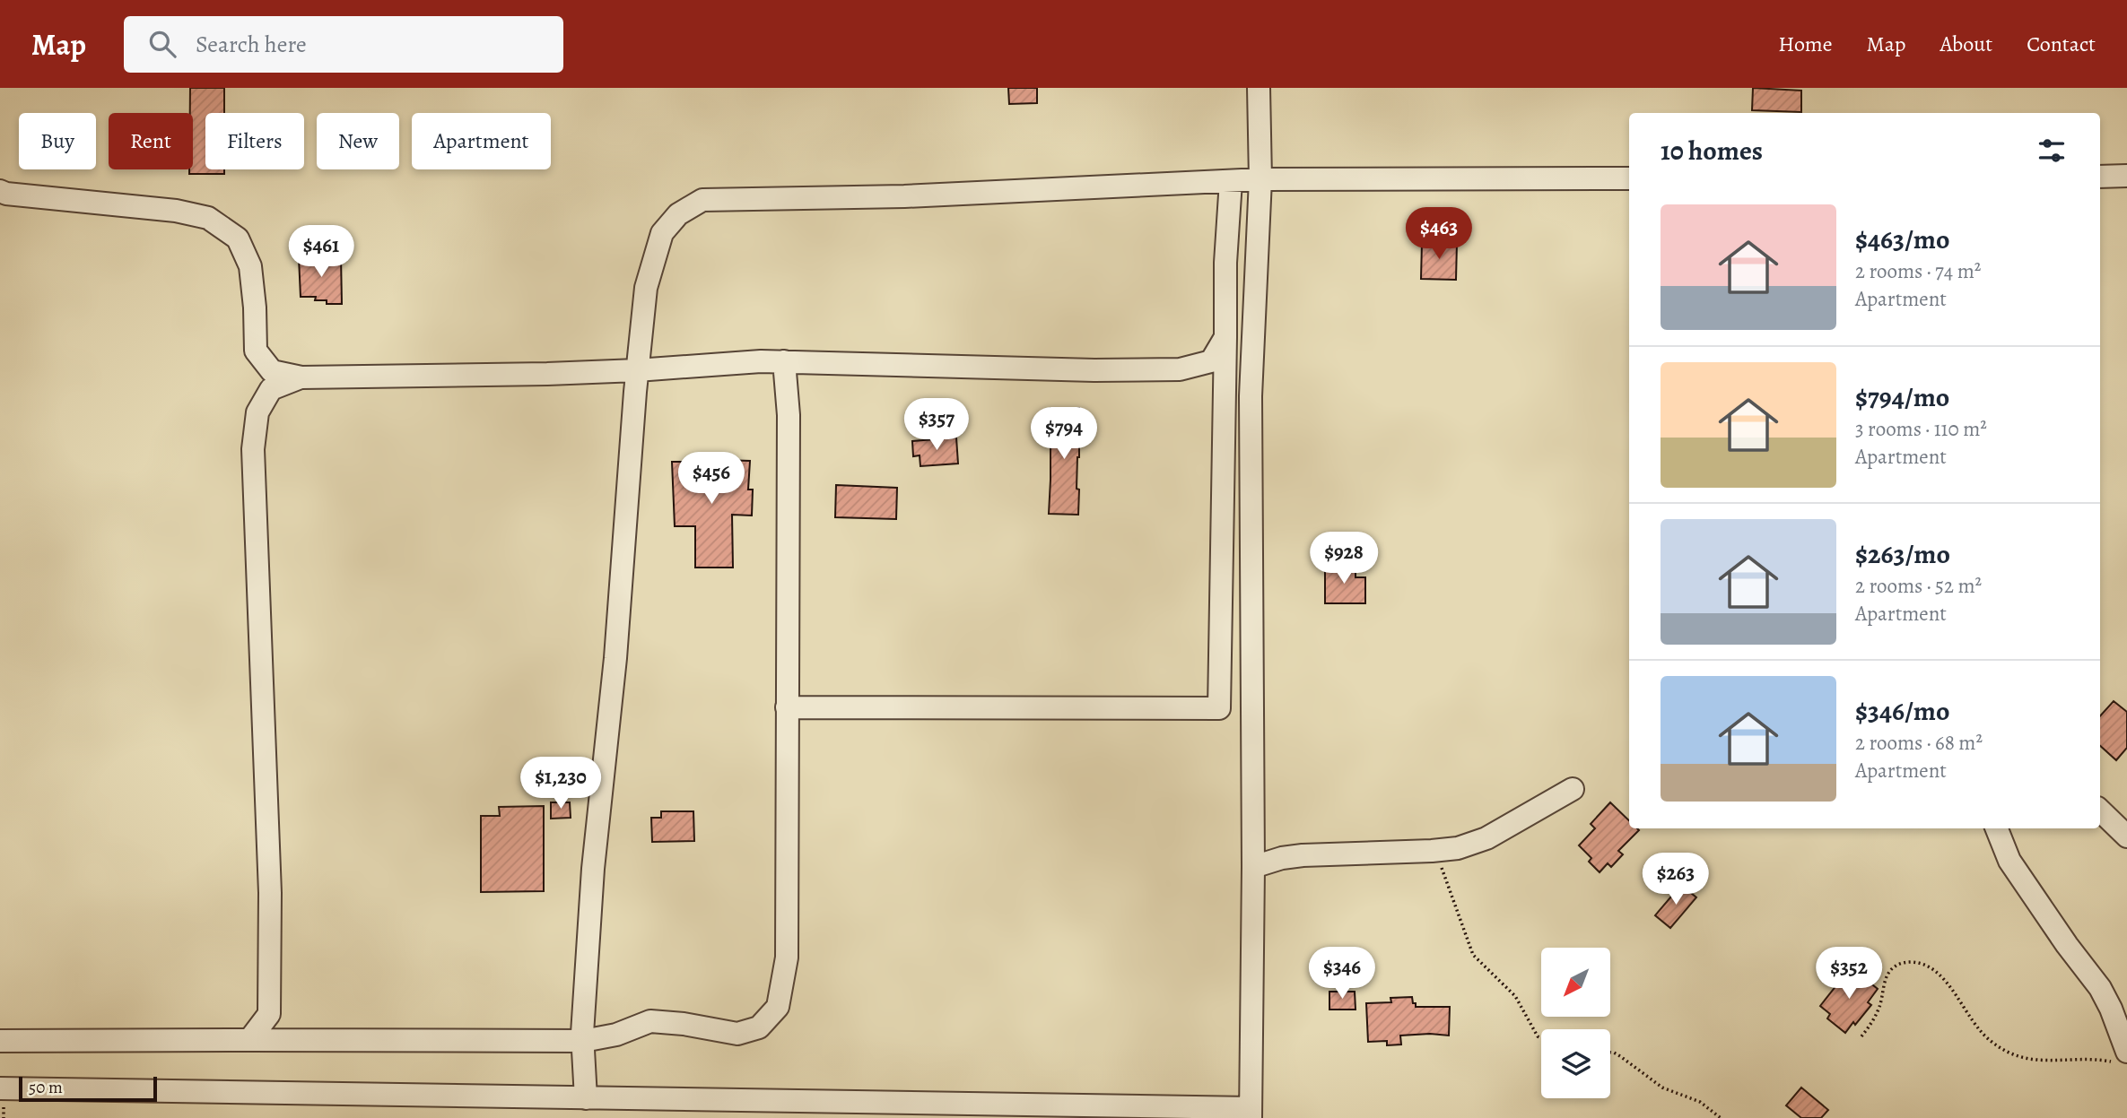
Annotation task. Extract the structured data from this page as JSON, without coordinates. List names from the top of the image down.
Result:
{
  "scale_bar": "50 m",
  "north": "bottom left",
  "page": {
    "header": "Map",
    "search": "Search here",
    "nav": [
      "Home",
      "Map",
      "About",
      "Contact"
    ],
    "chip": [
      "Buy",
      "Rent",
      "Filters",
      "New",
      "Apartment"
    ],
    "heading": "10 homes",
    "list": [
      {
        "name": "$463/mo",
        "note": "2 rooms · 74 m² · Apartment"
      },
      {
        "name": "$794/mo",
        "note": "3 rooms · 110 m² · Apartment"
      },
      {
        "name": "$263/mo",
        "note": "2 rooms · 52 m² · Apartment"
      },
      {
        "name": "$346/mo",
        "note": "2 rooms · 68 m² · Apartment"
      }
    ],
    "price": [
      "$463",
      "$461",
      "$357",
      "$794",
      "$456",
      "$928",
      "$1,230",
      "$263",
      "$346",
      "$352"
    ],
    "scale": "50 m"
  }
}
